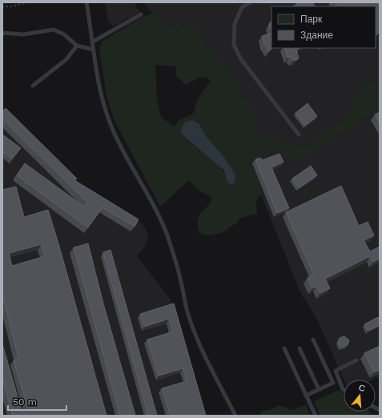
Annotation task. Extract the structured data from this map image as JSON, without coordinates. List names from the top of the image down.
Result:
{
  "legend": ["Парк", "Здание"],
  "scale_bar": "50 m",
  "north": "top"
}
